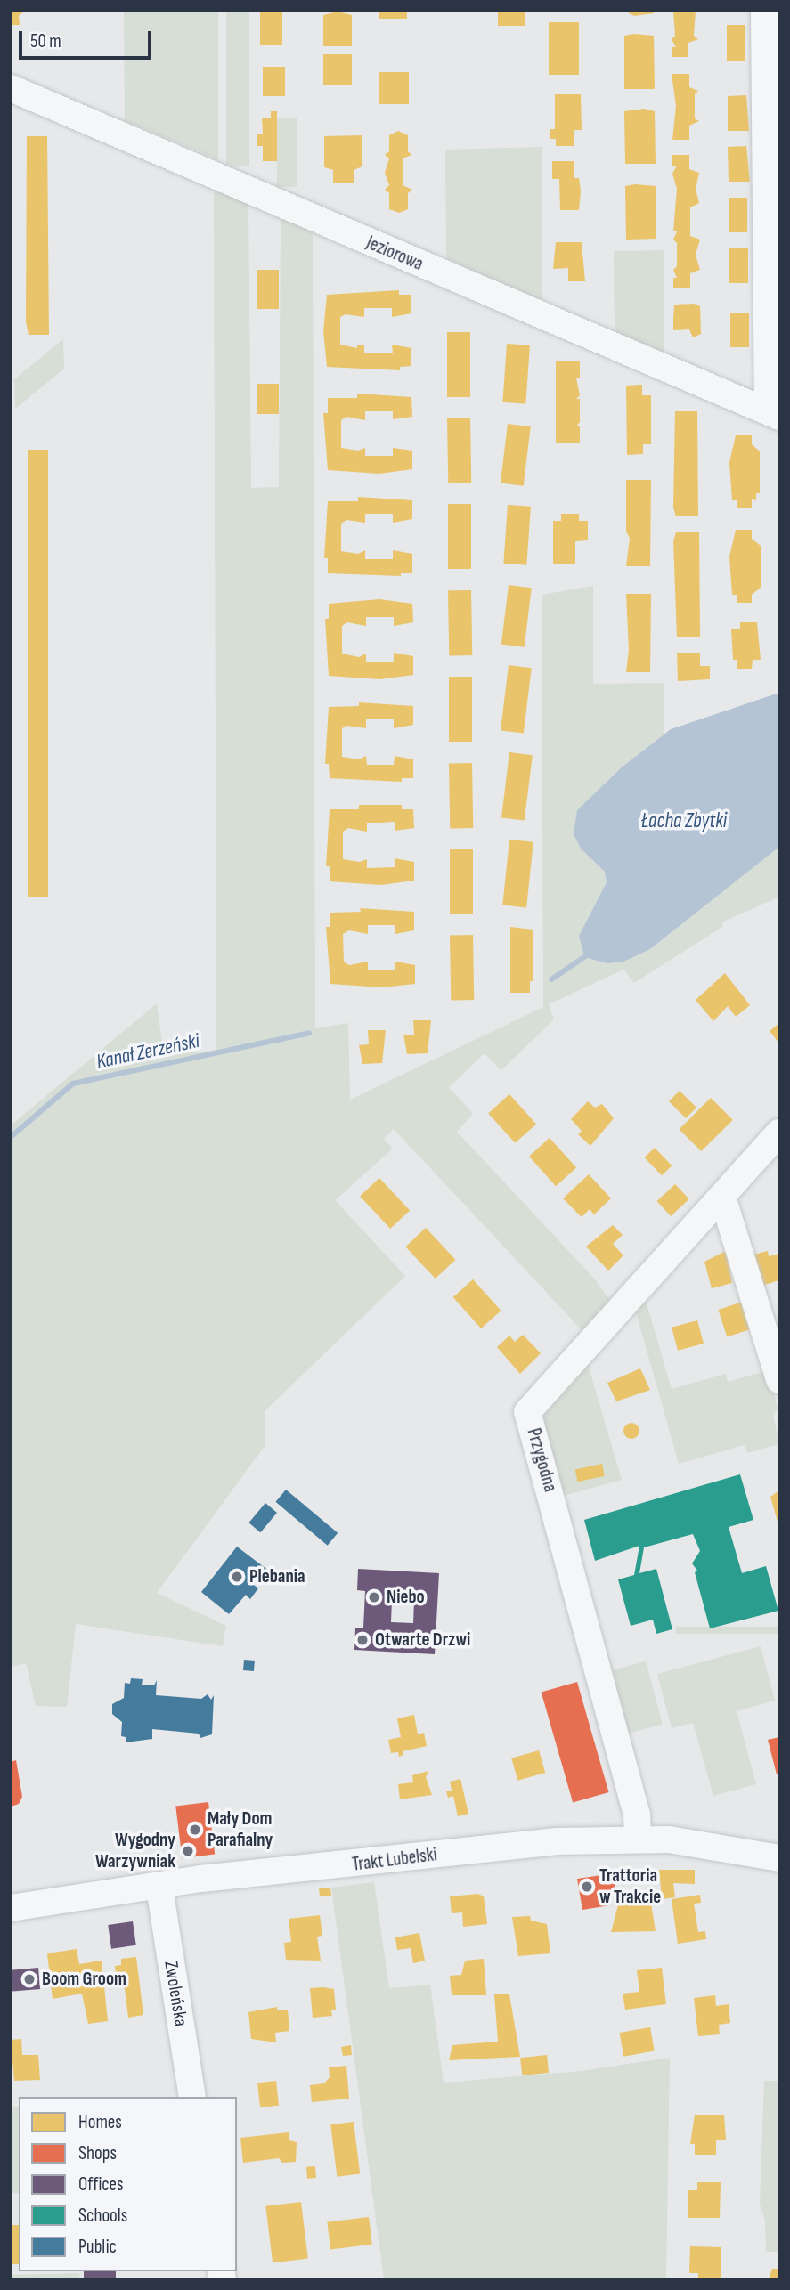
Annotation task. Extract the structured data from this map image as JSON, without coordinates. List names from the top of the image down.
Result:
{
  "streets": {
    "street": [
      "Jeziorowa",
      "Przygodna",
      "Trakt Lubelski",
      "Zwoleńska"
    ]
  },
  "crossings": [
    ["Przygodna", "Trakt Lubelski"],
    ["Trakt Lubelski", "Zwoleńska"]
  ],
  "water": ["Łacha Zbytki", "Kanał Zerzeński"],
  "places": [
    "Plebania",
    "Niebo",
    "Otwarte Drzwi",
    "Mały Dom Parafialny",
    "Wygodny Warzywniak",
    "Trattoria w Trakcie",
    "Boom Groom"
  ],
  "legend": [
    "Homes",
    "Shops",
    "Offices",
    "Schools",
    "Public"
  ],
  "scale_bar": "50 m"
}
